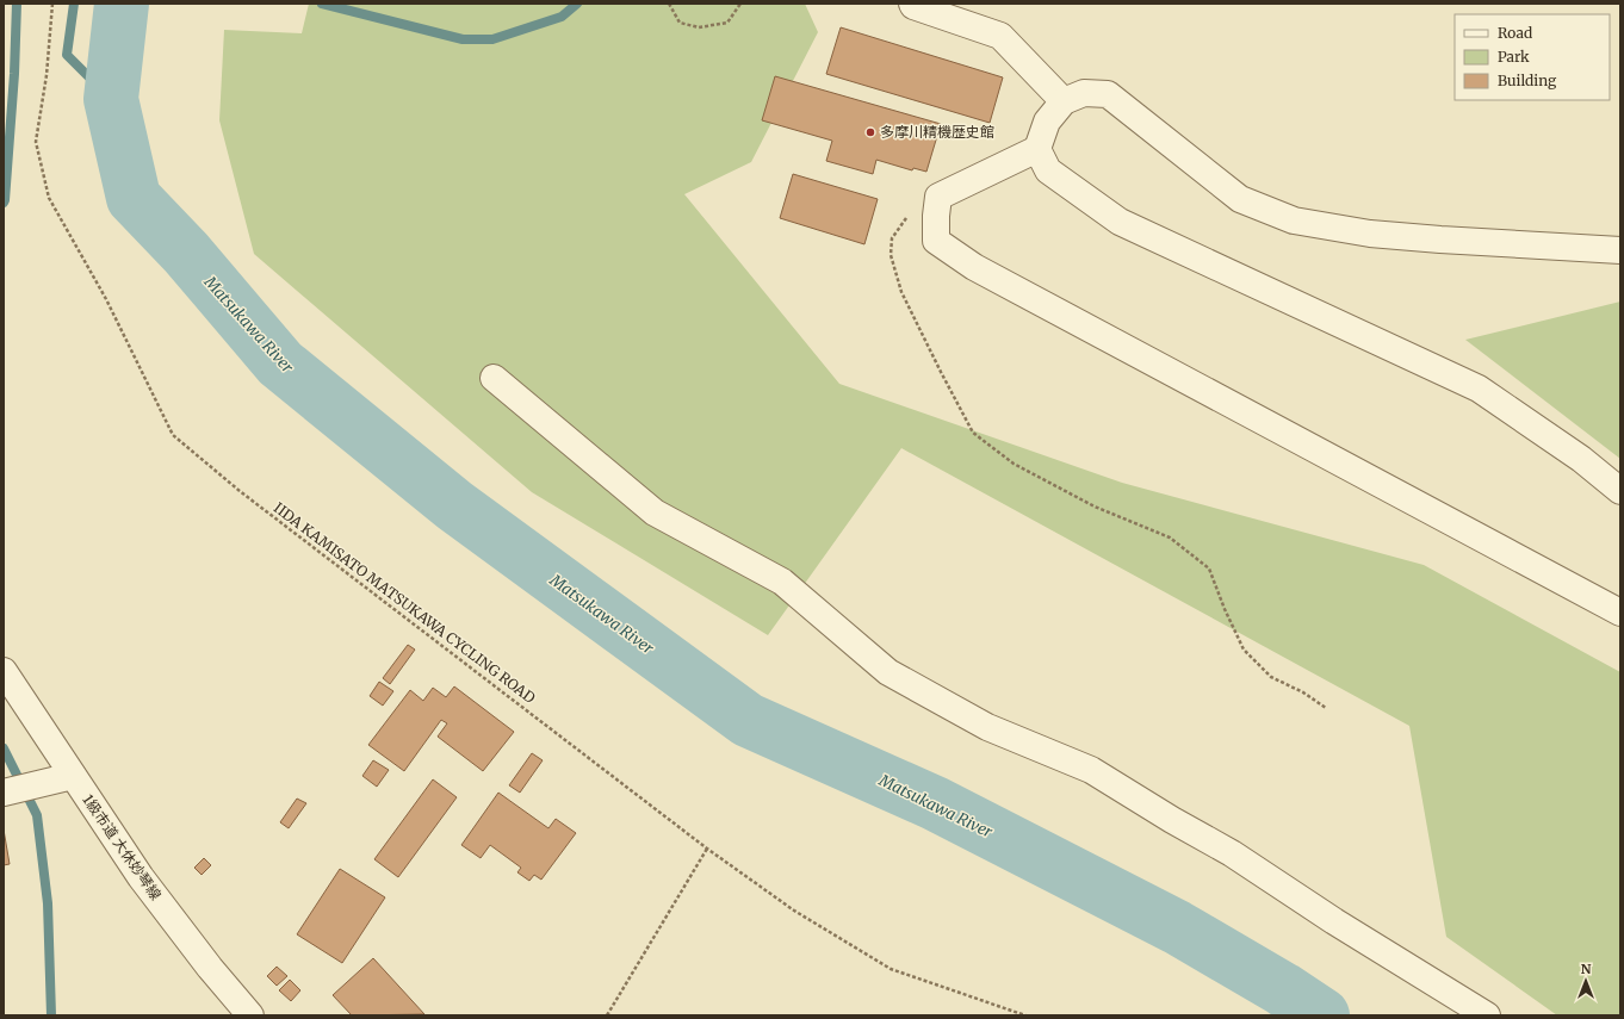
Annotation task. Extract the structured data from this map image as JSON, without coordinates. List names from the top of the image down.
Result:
{
  "streets": {
    "street": ["1級市道 大休妙琴線"],
    "path": ["IIDA KAMISATO MATSUKAWA CYCLING ROAD"]
  },
  "water": ["Matsukawa River"],
  "places": ["多摩川精機歴史館"],
  "legend": ["Road", "Park", "Building"],
  "north": "top"
}
